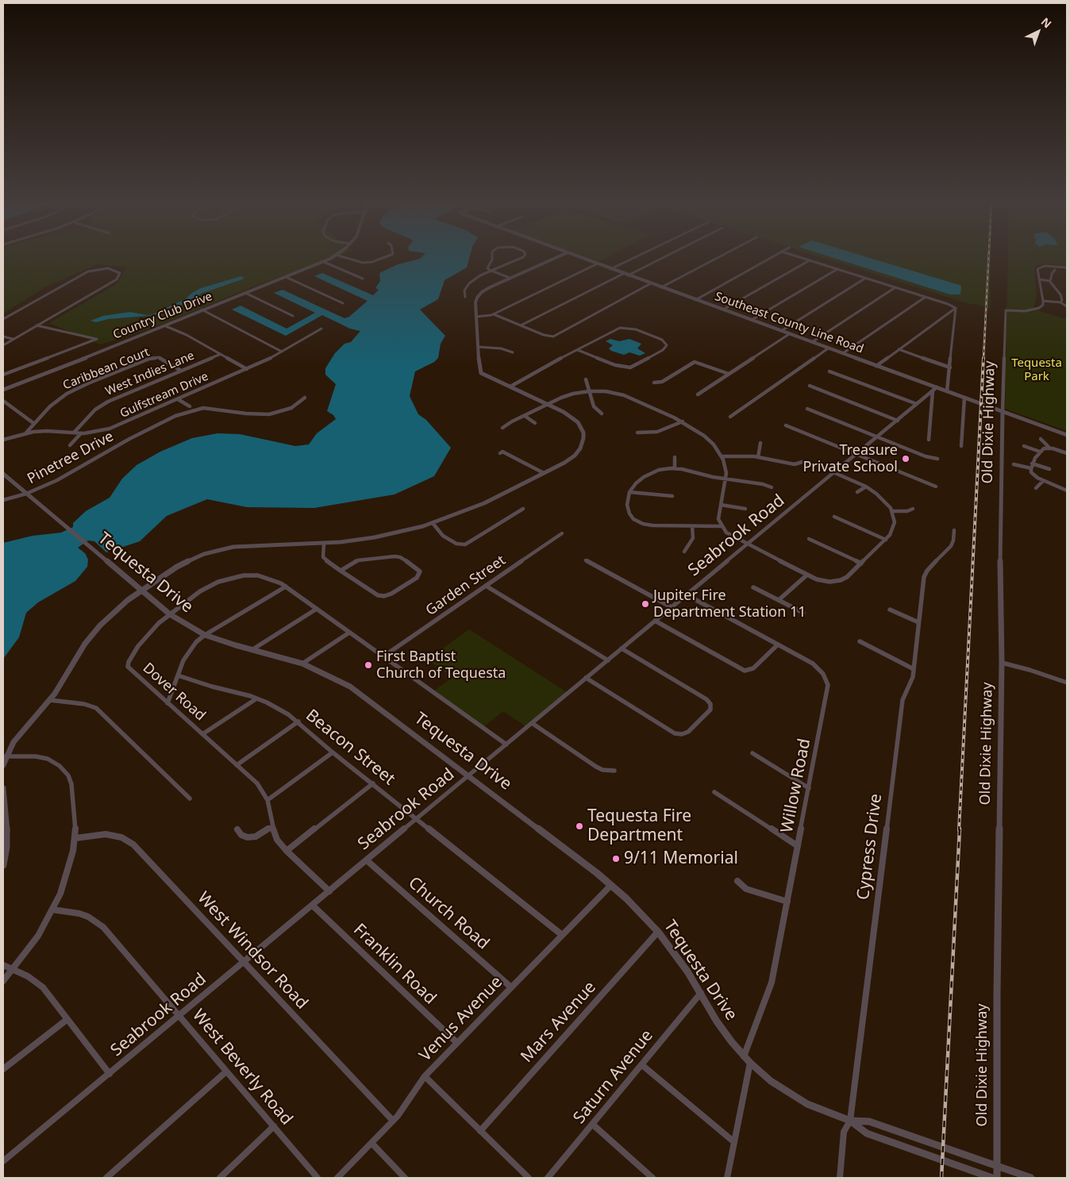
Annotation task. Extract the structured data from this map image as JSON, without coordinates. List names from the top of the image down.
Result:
{
  "streets": {
    "street": [
      "Country Club Drive",
      "Southeast County Line Road",
      "Caribbean Court",
      "West Indies Lane",
      "Gulfstream Drive",
      "Old Dixie Highway",
      "Pinetree Drive",
      "Seabrook Road",
      "Tequesta Drive",
      "Garden Street",
      "Dover Road",
      "Beacon Street",
      "Willow Road",
      "Cypress Drive",
      "Church Road",
      "West Windsor Road",
      "Franklin Road",
      "Venus Avenue",
      "Mars Avenue",
      "West Beverly Road",
      "Saturn Avenue"
    ]
  },
  "crossings": [
    ["Southeast County Line Road", "Old Dixie Highway"],
    ["Southeast County Line Road", "Seabrook Road"],
    ["Caribbean Court", "West Indies Lane"],
    ["Caribbean Court", "Gulfstream Drive"],
    ["West Indies Lane", "Gulfstream Drive"],
    ["Old Dixie Highway", "Tequesta Drive"],
    ["Pinetree Drive", "Tequesta Drive"],
    ["Seabrook Road", "Tequesta Drive"],
    ["Seabrook Road", "Dover Road"],
    ["Seabrook Road", "Beacon Street"],
    ["Seabrook Road", "Willow Road"],
    ["Seabrook Road", "Church Road"],
    ["Seabrook Road", "West Windsor Road"],
    ["Seabrook Road", "Franklin Road"],
    ["Seabrook Road", "West Beverly Road"],
    ["Tequesta Drive", "Dover Road"],
    ["Tequesta Drive", "Willow Road"],
    ["Tequesta Drive", "Cypress Drive"],
    ["Tequesta Drive", "Venus Avenue"],
    ["Tequesta Drive", "Mars Avenue"],
    ["Tequesta Drive", "Saturn Avenue"],
    ["Garden Street", "Dover Road"],
    ["Beacon Street", "Venus Avenue"],
    ["Church Road", "Venus Avenue"],
    ["West Windsor Road", "Venus Avenue"],
    ["Franklin Road", "Venus Avenue"]
  ],
  "parks": ["Tequesta Park"],
  "places": [
    "Treasure Private School",
    "Jupiter Fire Department Station 11",
    "First Baptist Church of Tequesta",
    "Tequesta Fire Department",
    "9/11 Memorial"
  ],
  "north": "top right"
}
